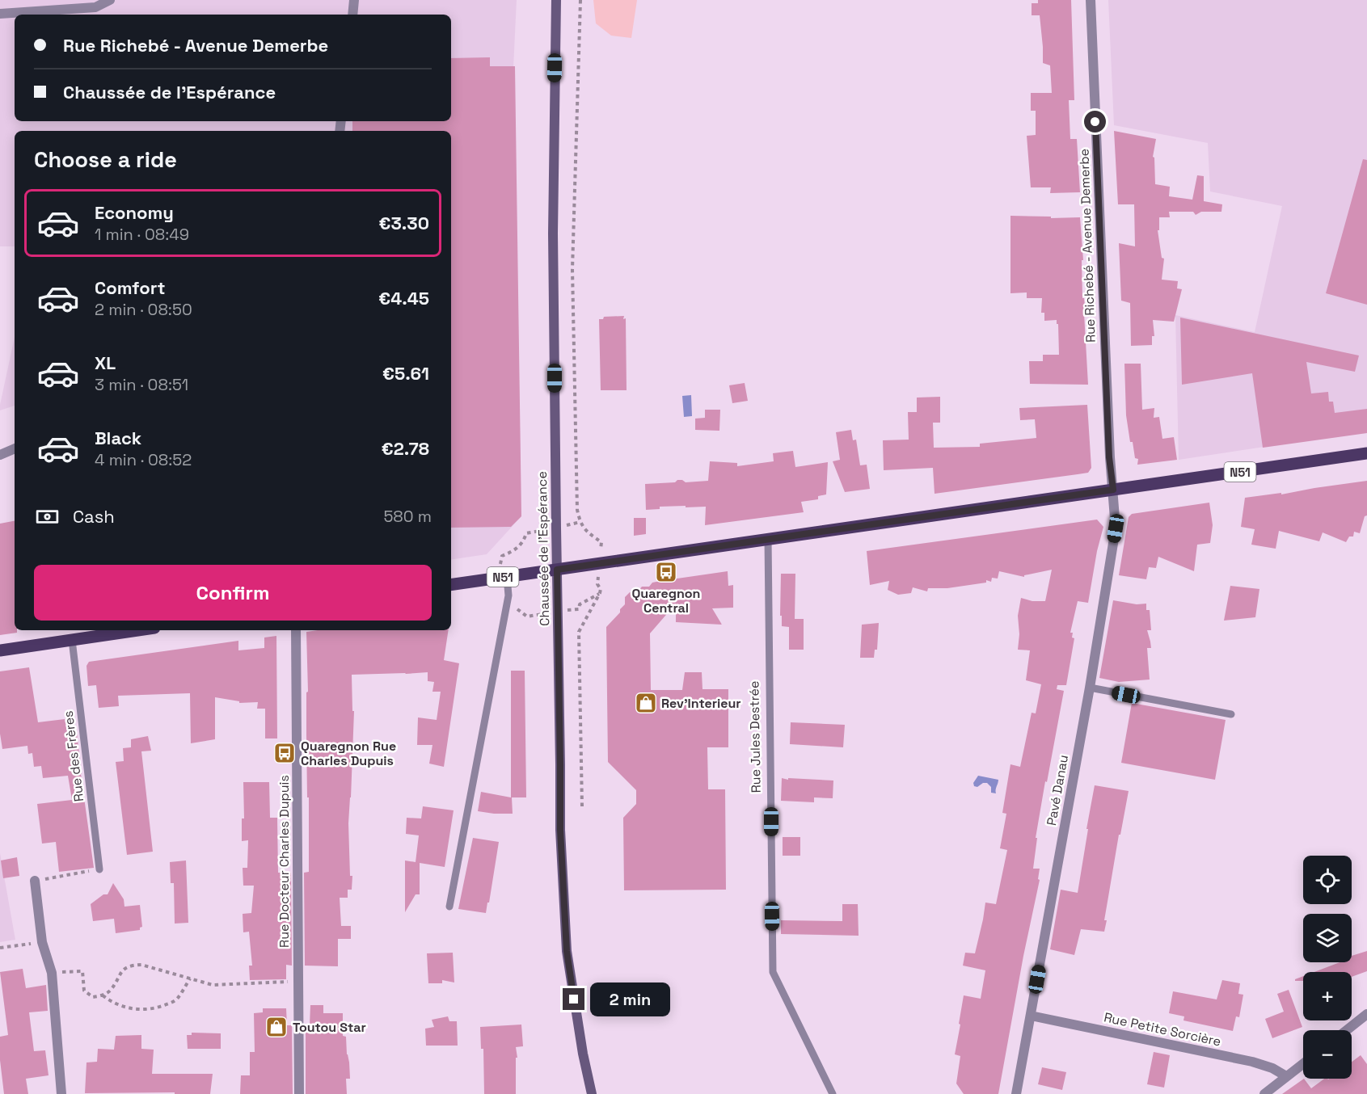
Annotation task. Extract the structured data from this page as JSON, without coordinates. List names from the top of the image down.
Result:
{
  "streets": {
    "main road": ["N51", "Chaussée de l'Espérance"],
    "street": [
      "Rue Richebé - Avenue Demerbe",
      "Pavé Danau",
      "Rue Docteur Charles Dupuis",
      "Rue Petite Sorcière"
    ],
    "lane": ["Rue Jules Destrée", "Rue des Frères"]
  },
  "crossings": [
    ["Rue Richebé - Avenue Demerbe", "N51"],
    ["Rue Richebé - Avenue Demerbe", "Pavé Danau"],
    ["N51", "Chaussée de l'Espérance"],
    ["N51", "Rue Jules Destrée"],
    ["N51", "Pavé Danau"],
    ["Pavé Danau", "Rue Petite Sorcière"]
  ],
  "places": {
    "bus stop": ["Quaregnon Central", "Quaregnon Rue Charles Dupuis"],
    "shop": ["Rev'Interieur", "Toutou Star"]
  },
  "page": {
    "banner": ["Rue Richebé - Avenue Demerbe", "Chaussée de l'Espérance"],
    "heading": "Choose a ride",
    "list": [
      {
        "name": "Economy",
        "note": "1 min · 08:49",
        "value": "€3.30"
      },
      {
        "name": "Comfort",
        "note": "2 min · 08:50",
        "value": "€4.45"
      },
      {
        "name": "XL",
        "note": "3 min · 08:51",
        "value": "€5.61"
      },
      {
        "name": "Black",
        "note": "4 min · 08:52",
        "value": "€2.78"
      }
    ],
    "pay": ["Cash", "580 m"],
    "buttons": "Confirm",
    "map_buttons": ["+", "−"],
    "bubble": "2 min"
  }
}
